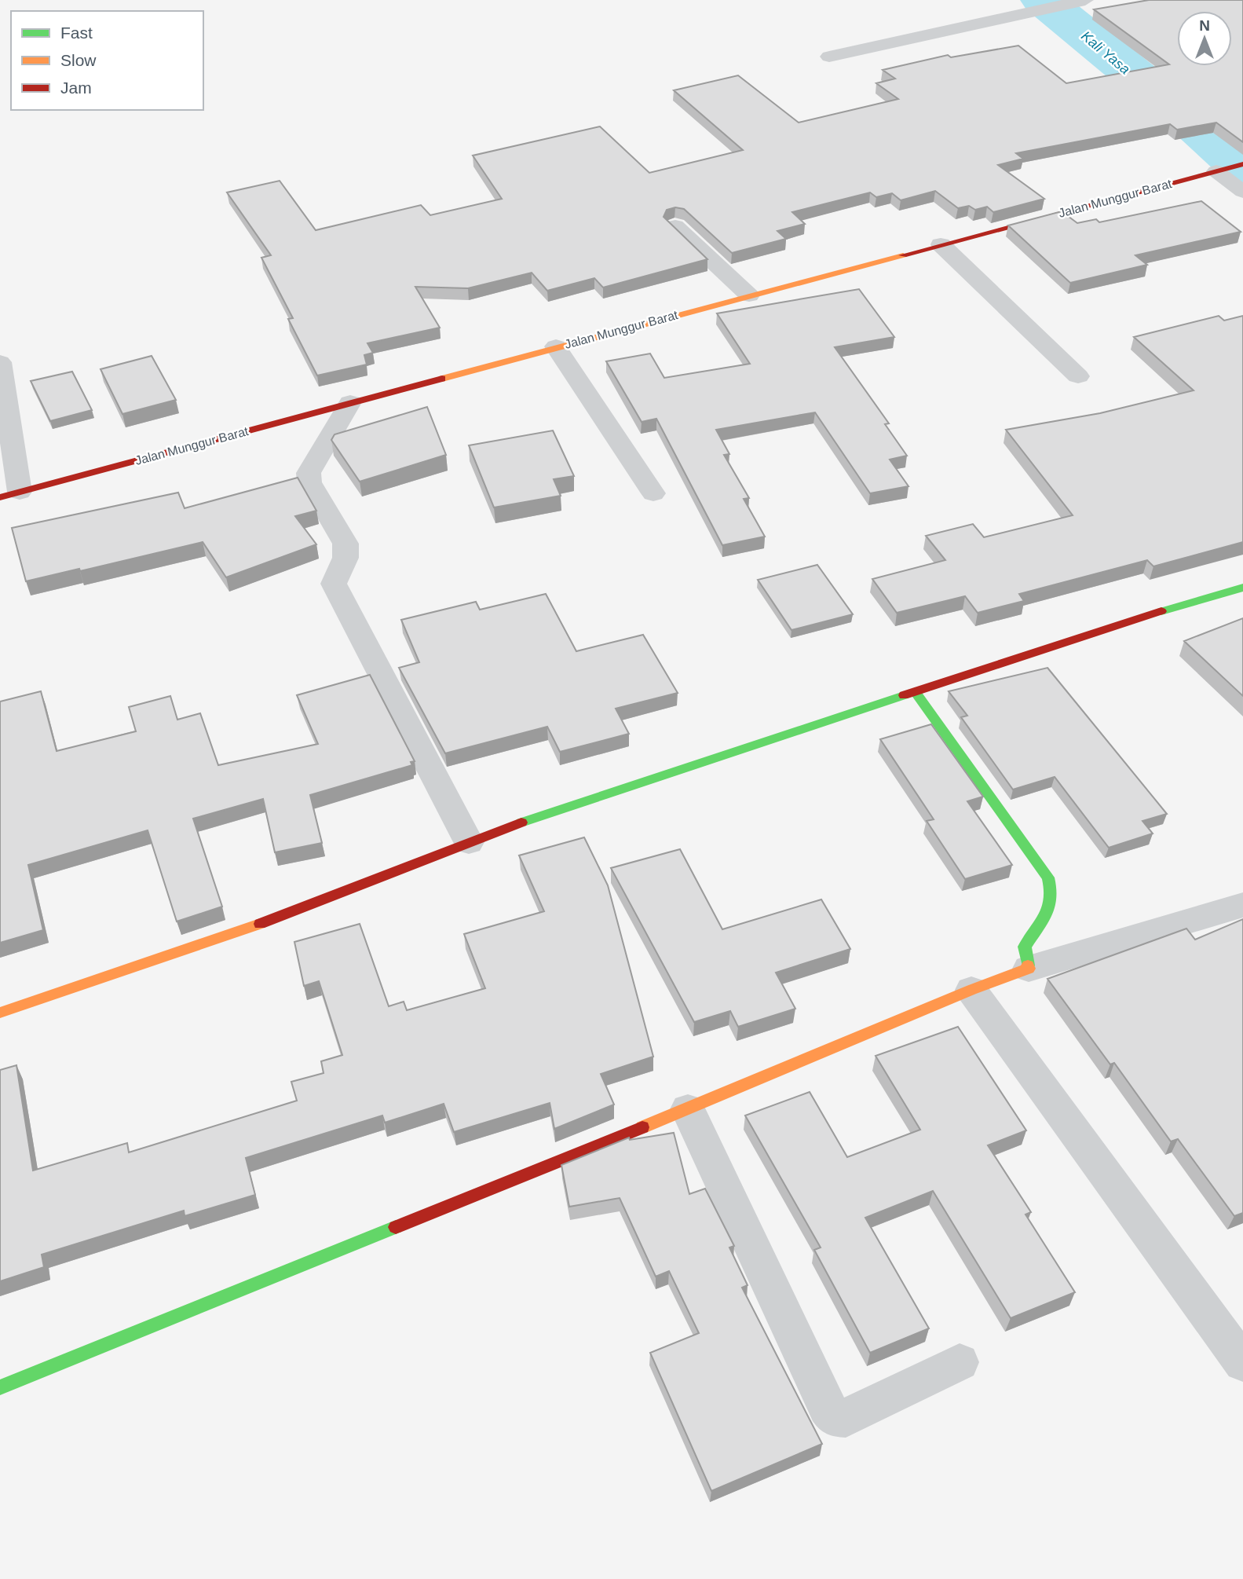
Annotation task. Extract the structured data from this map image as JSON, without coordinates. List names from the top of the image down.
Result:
{
  "streets": {
    "street": ["Jalan Munggur Barat"]
  },
  "water": ["Kali Yasa"],
  "legend": ["Fast", "Slow", "Jam"],
  "north": "top"
}
